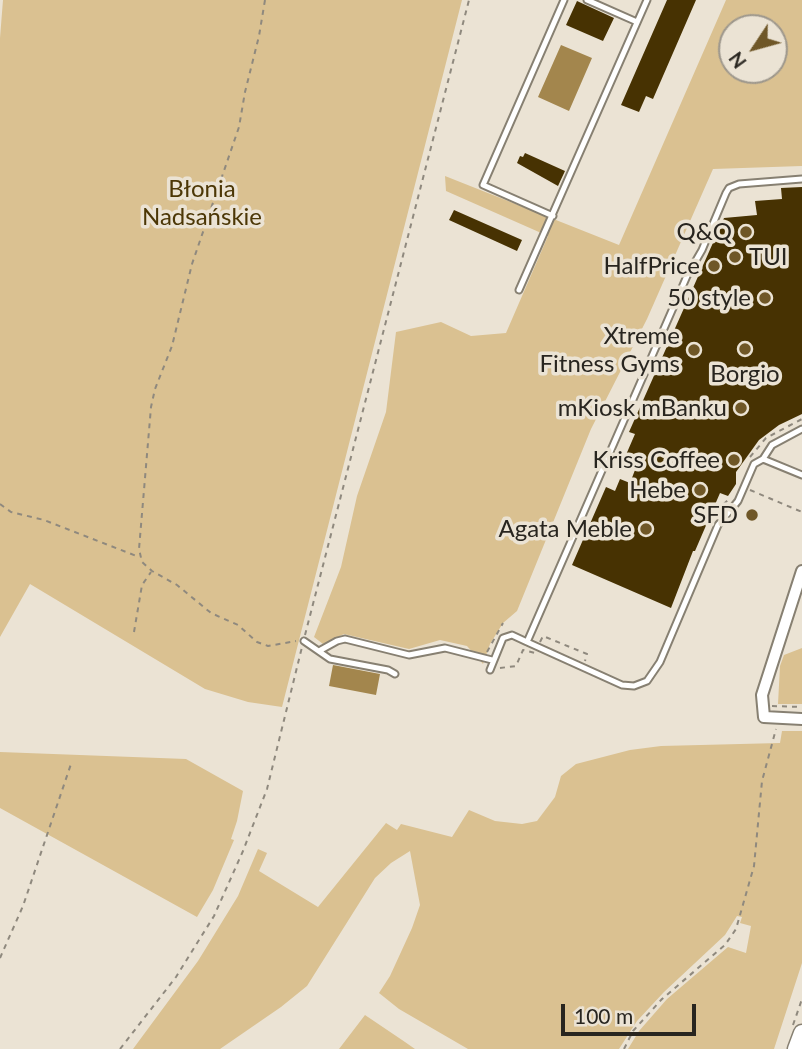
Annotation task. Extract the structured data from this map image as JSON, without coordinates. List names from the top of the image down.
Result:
{
  "parks": ["Błonia Nadsańskie"],
  "places": [
    "Q&Q",
    "TUI",
    "HalfPrice",
    "50 style",
    "Borgio",
    "Xtreme Fitness Gyms",
    "mKiosk mBanku",
    "Kriss Coffee",
    "Hebe",
    "SFD",
    "Agata Meble"
  ],
  "scale_bar": "100 m",
  "north": "bottom left"
}
